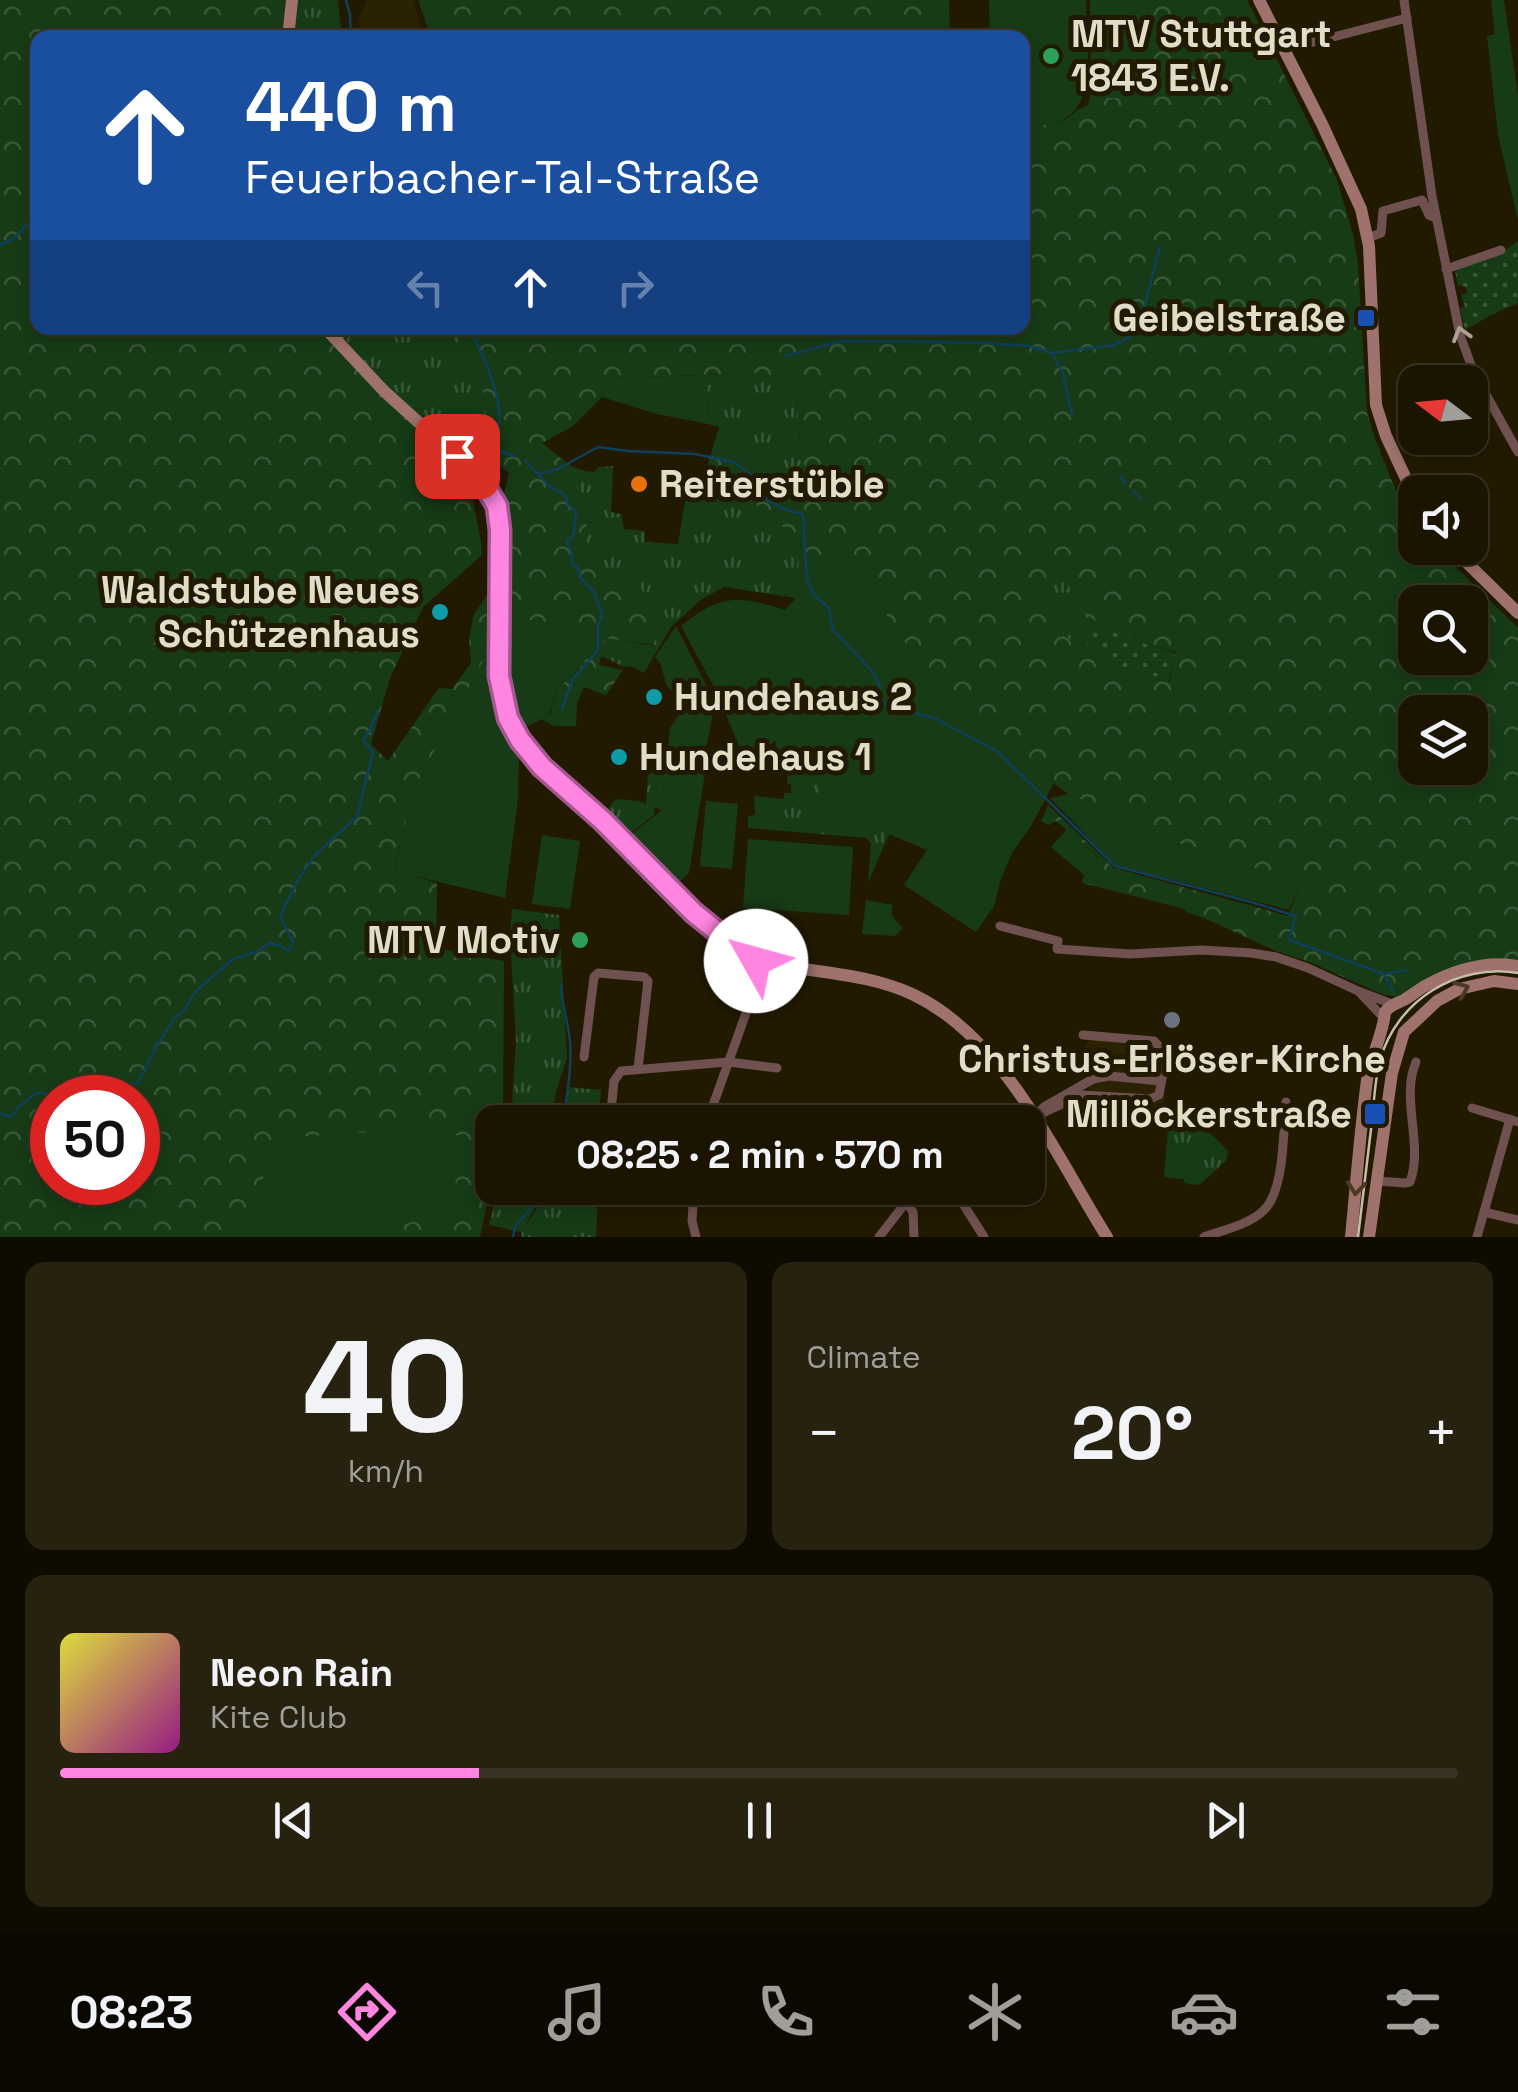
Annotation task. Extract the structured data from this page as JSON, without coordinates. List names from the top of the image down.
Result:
{
  "places": {
    "other": [
      "MTV Stuttgart 1843 E.V.",
      "Reiterstüble",
      "Waldstube Neues Schützenhaus",
      "Hundehaus 2",
      "Hundehaus 1",
      "MTV Motiv",
      "Christus-Erlöser-Kirche"
    ],
    "transit": ["Geibelstraße", "Millöckerstraße"]
  },
  "north": "left",
  "page": {
    "turn": ["440 m", "Feuerbacher-Tal-Straße"],
    "limit": "50",
    "trip": "08:25 · 2 min · 570 m",
    "tile": [
      ["40", "km/h"],
      "Climate"
    ],
    "heat": ["−", "20°", "+"],
    "song": ["Neon Rain", "Kite Club"],
    "tabs": "08:23"
  }
}
